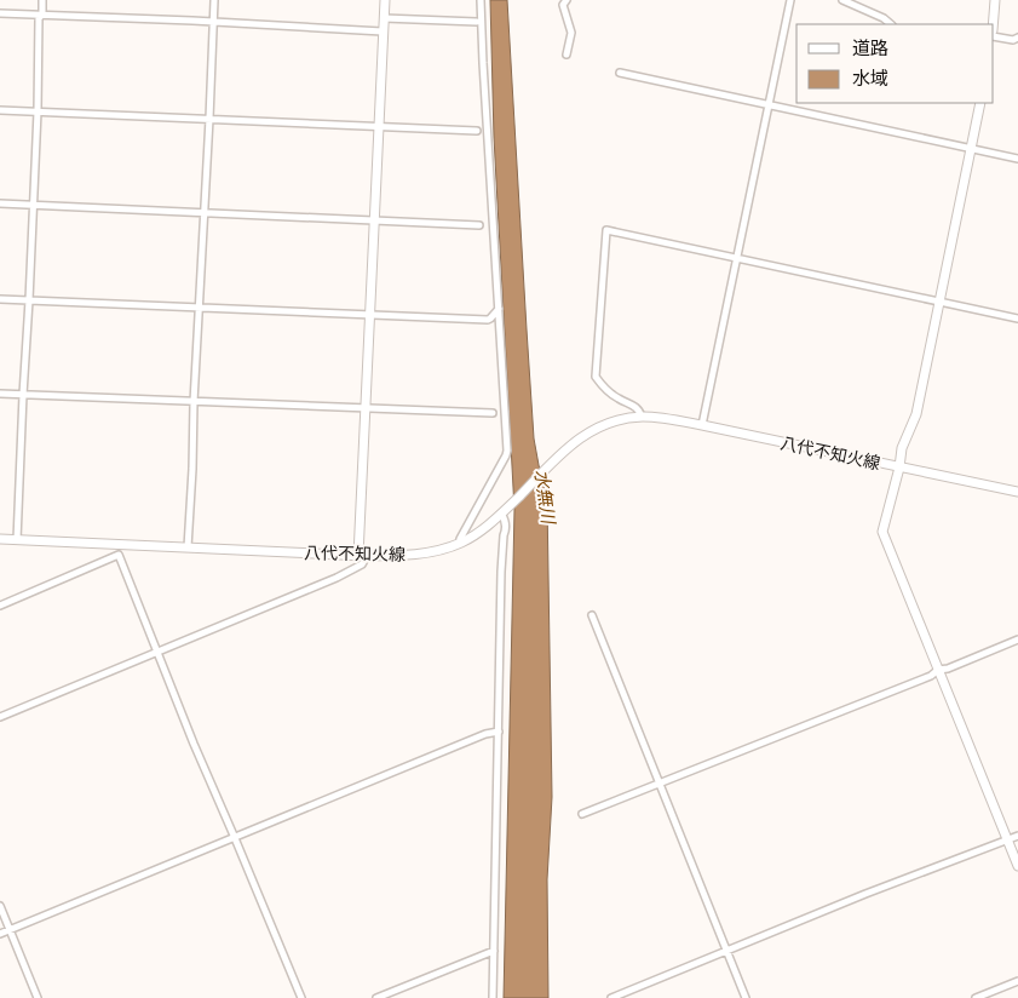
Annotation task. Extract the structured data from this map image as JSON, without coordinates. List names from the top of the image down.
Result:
{
  "streets": {
    "main road": ["八代不知火線"]
  },
  "water": ["水無川"],
  "legend": ["道路", "水域"]
}
